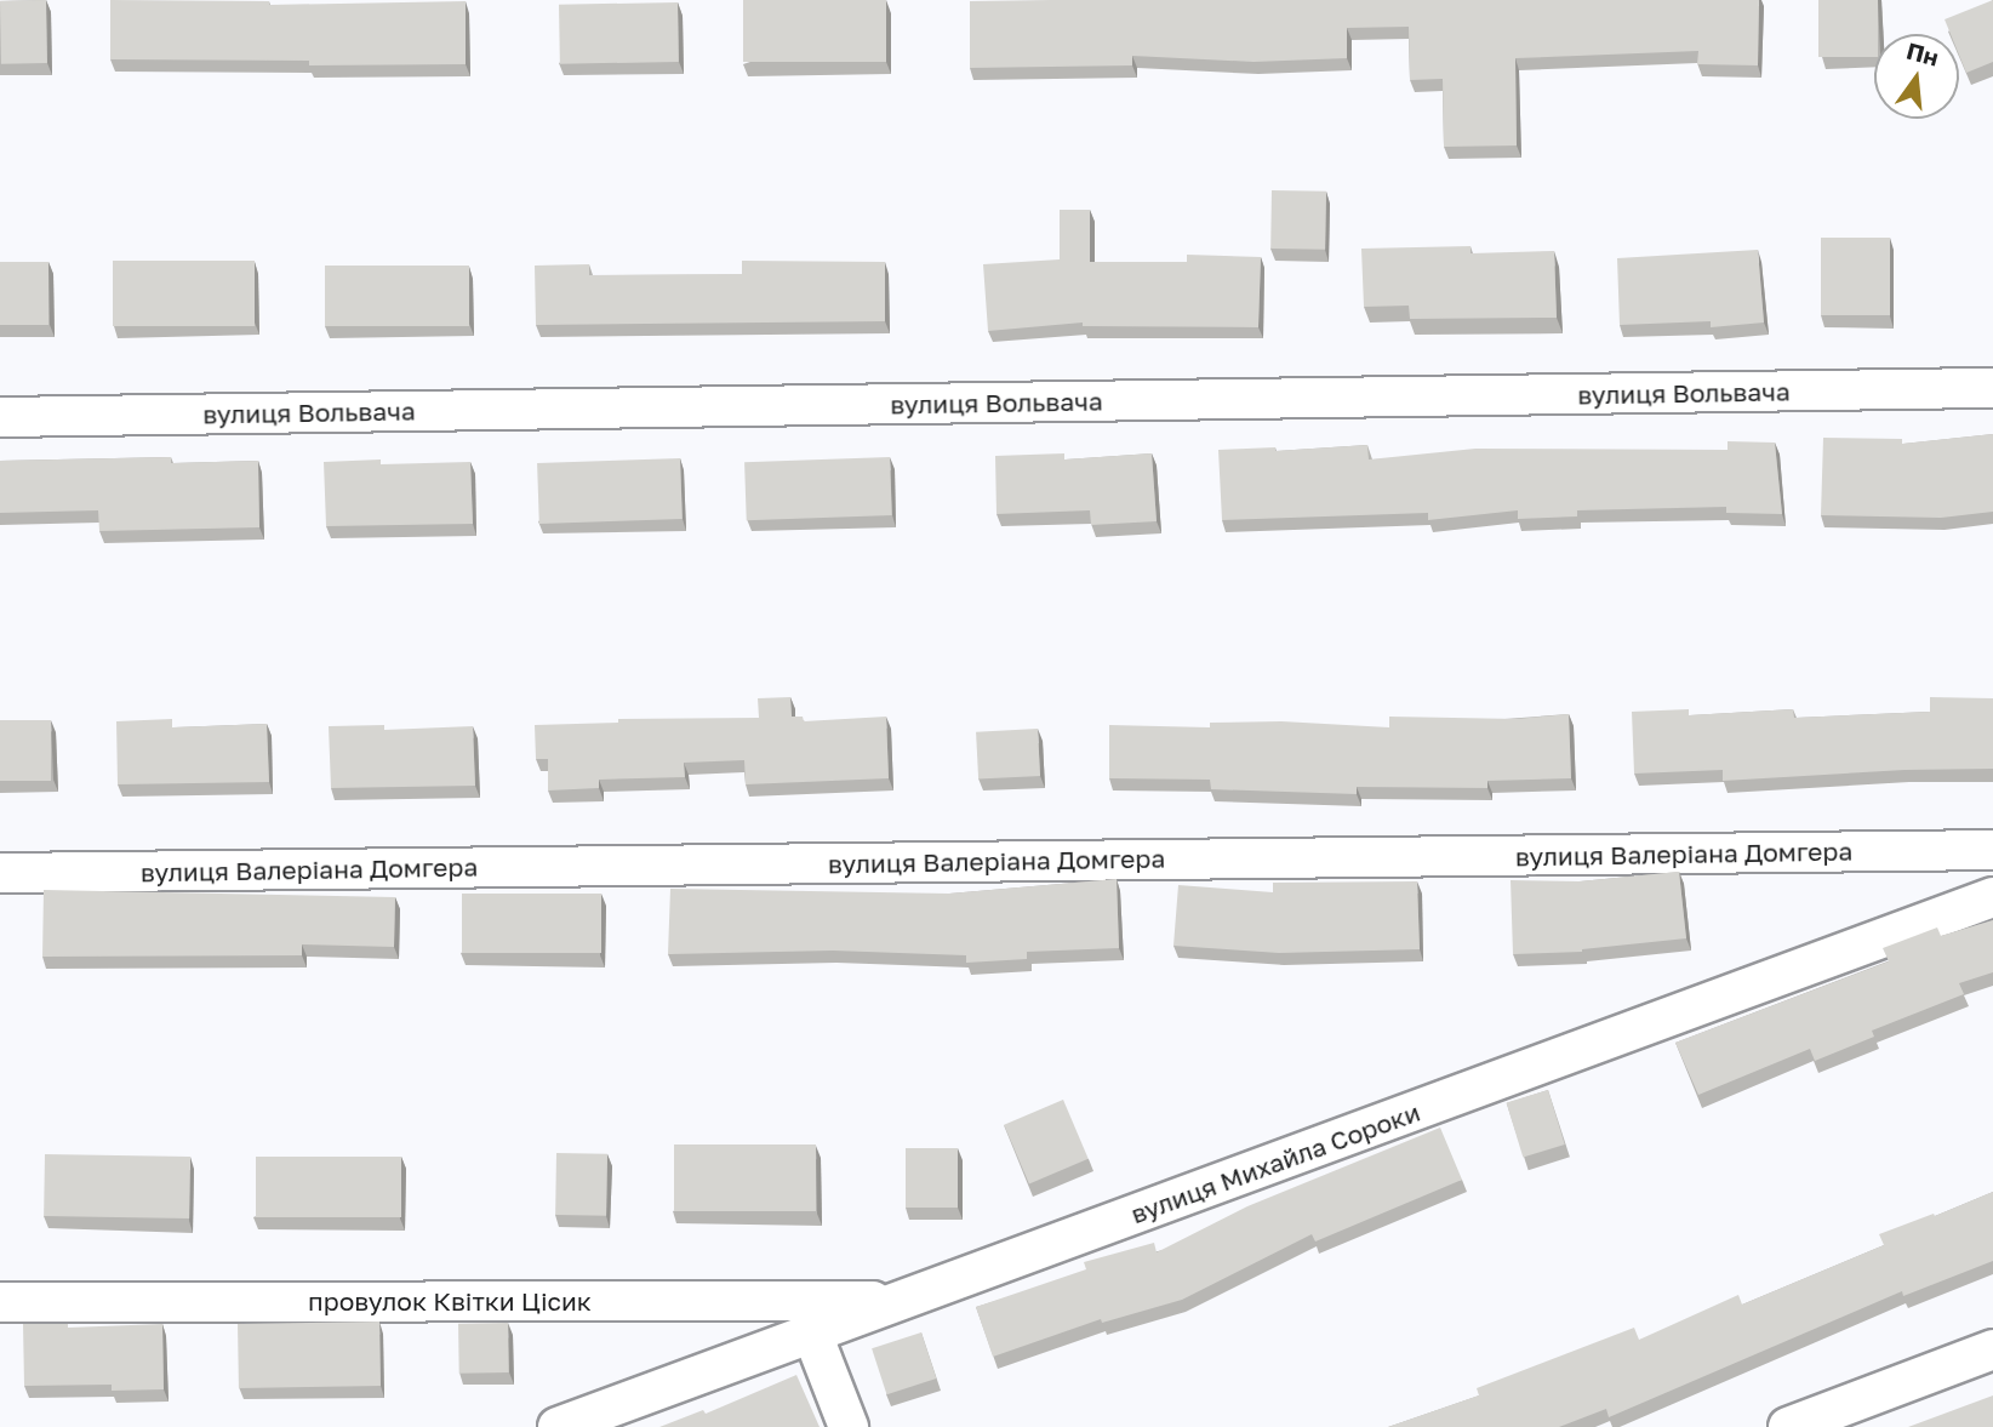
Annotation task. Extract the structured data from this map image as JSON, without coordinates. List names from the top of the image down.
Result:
{
  "streets": {
    "street": [
      "вулиця Вольвача",
      "вулиця Валеріана Домгера",
      "вулиця Михайла Сороки",
      "провулок Квітки Цісик"
    ]
  },
  "crossings": [
    ["вулиця Михайла Сороки", "провулок Квітки Цісик"]
  ],
  "north": "top"
}
